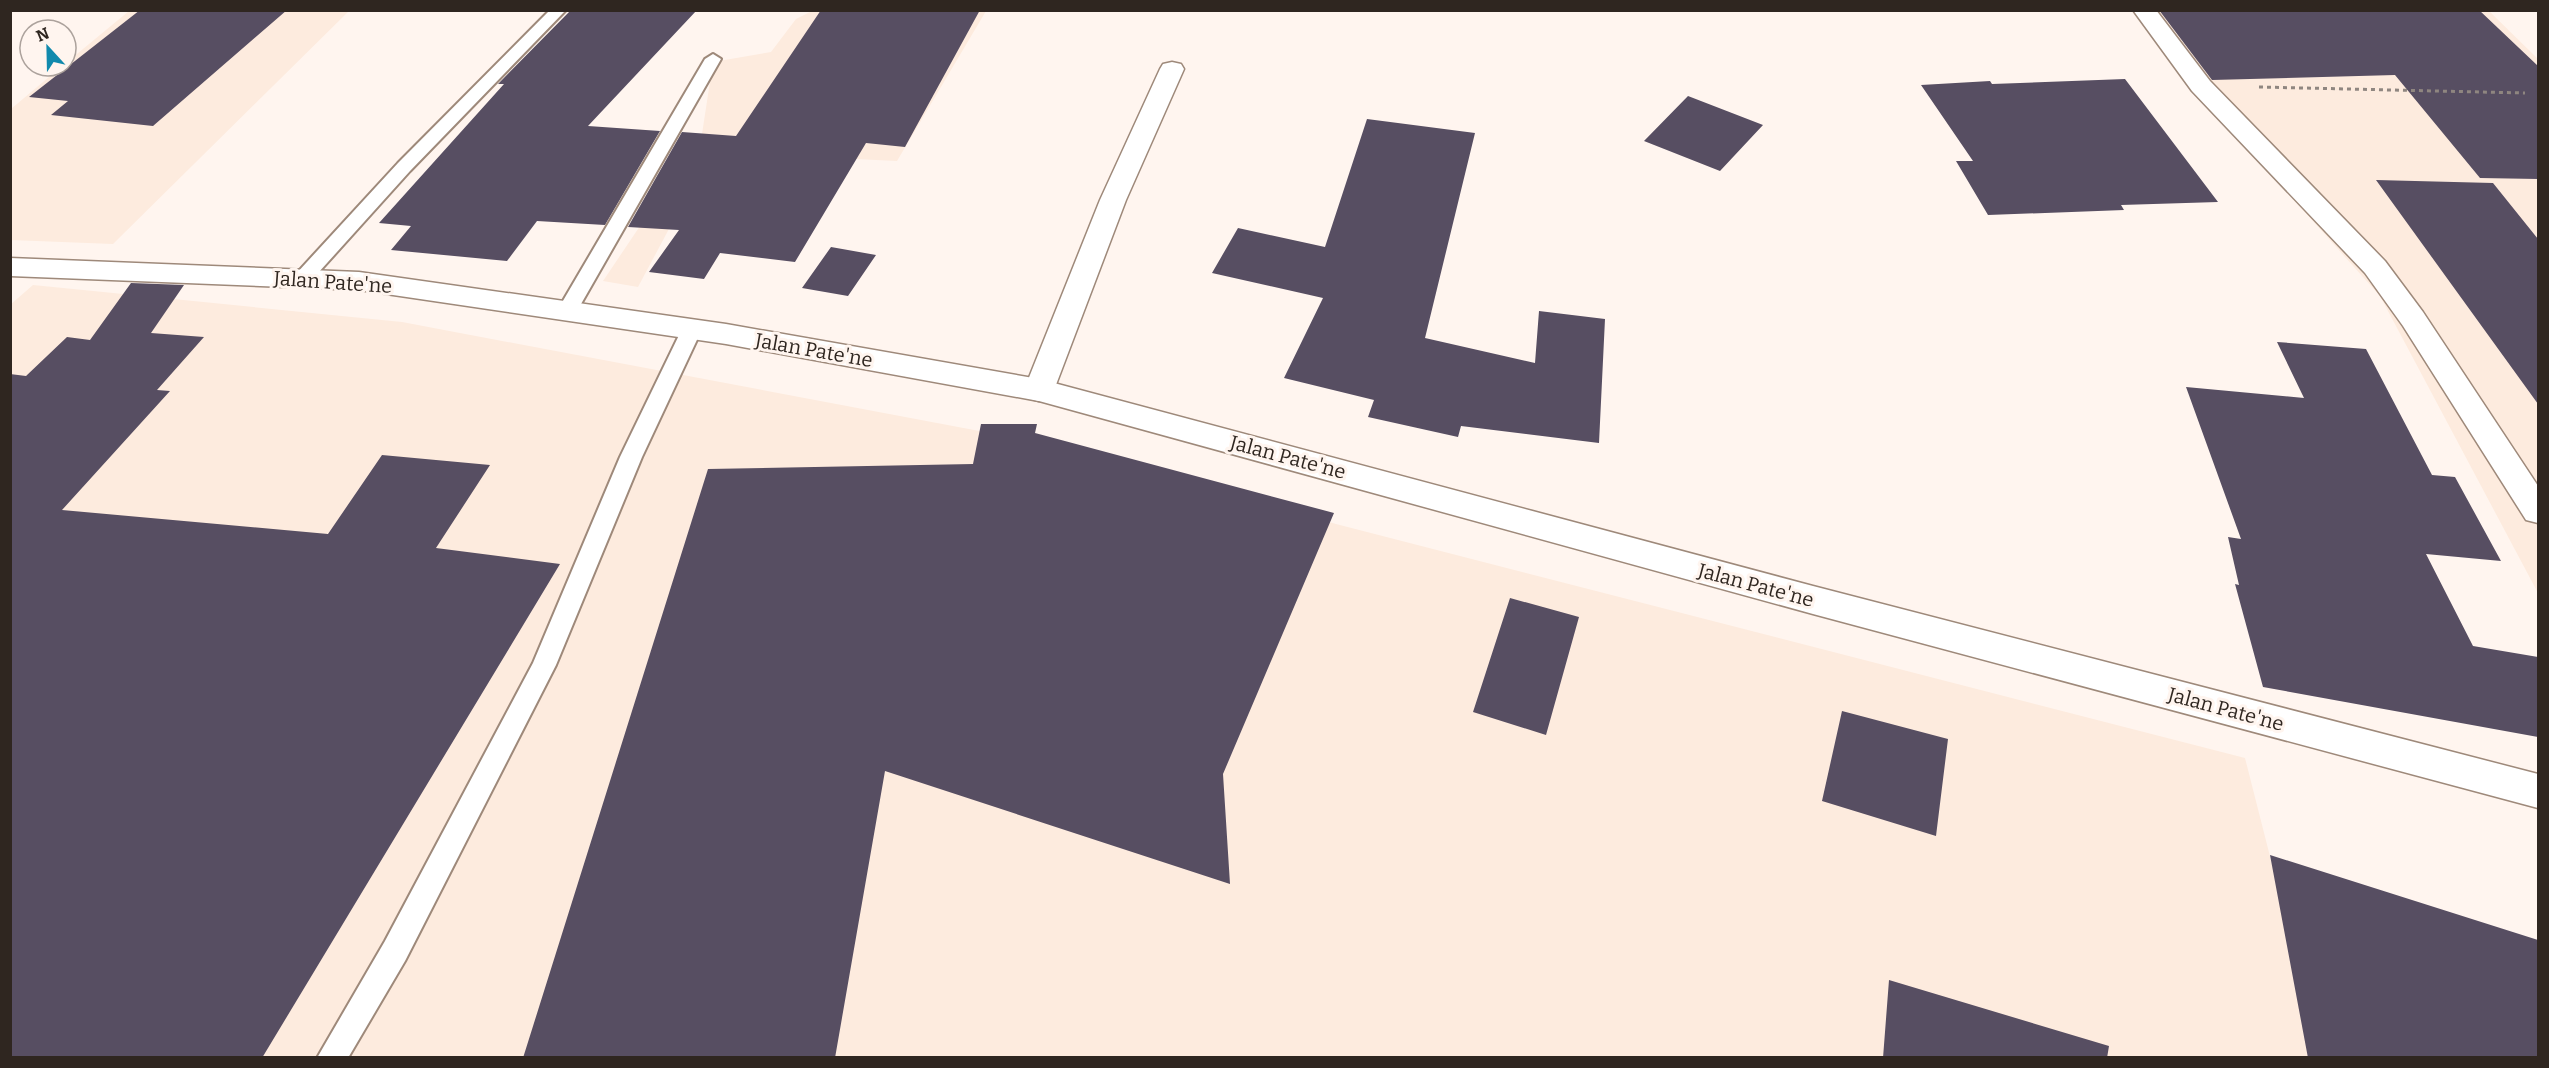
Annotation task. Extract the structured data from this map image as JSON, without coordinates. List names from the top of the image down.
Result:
{
  "streets": {
    "street": ["Jalan Pate'ne"]
  },
  "north": "top"
}
